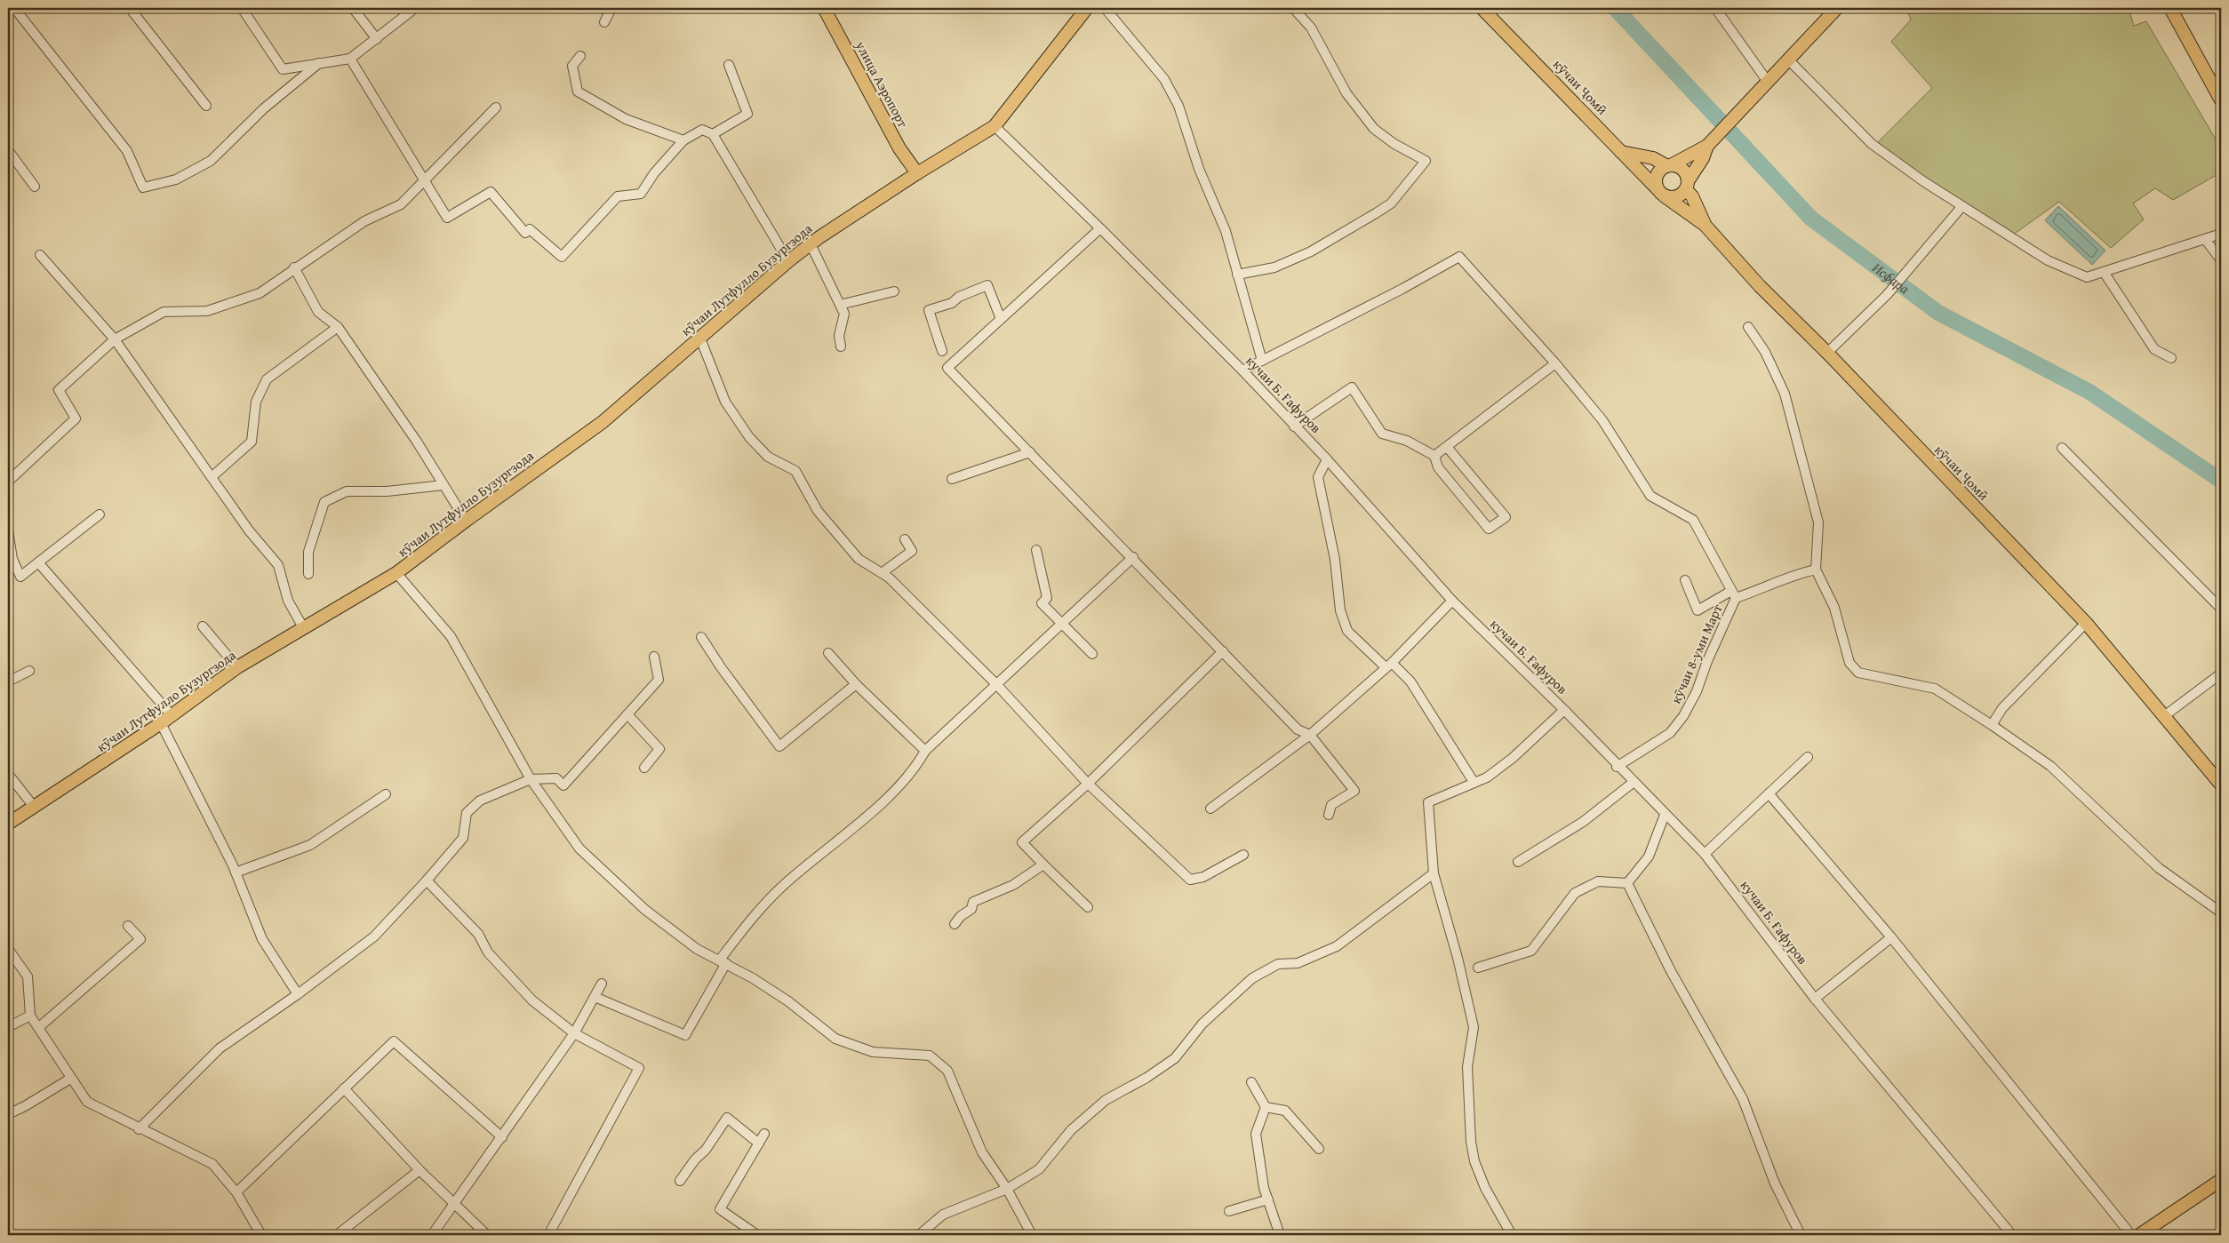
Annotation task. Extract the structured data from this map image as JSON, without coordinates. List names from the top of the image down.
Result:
{
  "streets": {
    "main road": ["улица Аэропорт", "кӯчаи Ҷомӣ", "кӯчаи Лутфулло Бузургзода"],
    "street": ["кучаи Б. Ғафуров", "кӯчаи 8-уми Март"]
  },
  "crossings": [
    ["улица Аэропорт", "кӯчаи Лутфулло Бузургзода"],
    ["кӯчаи Лутфулло Бузургзода", "кучаи Б. Ғафуров"],
    ["кучаи Б. Ғафуров", "кӯчаи 8-уми Март"]
  ],
  "water": ["Исфара"]
}
